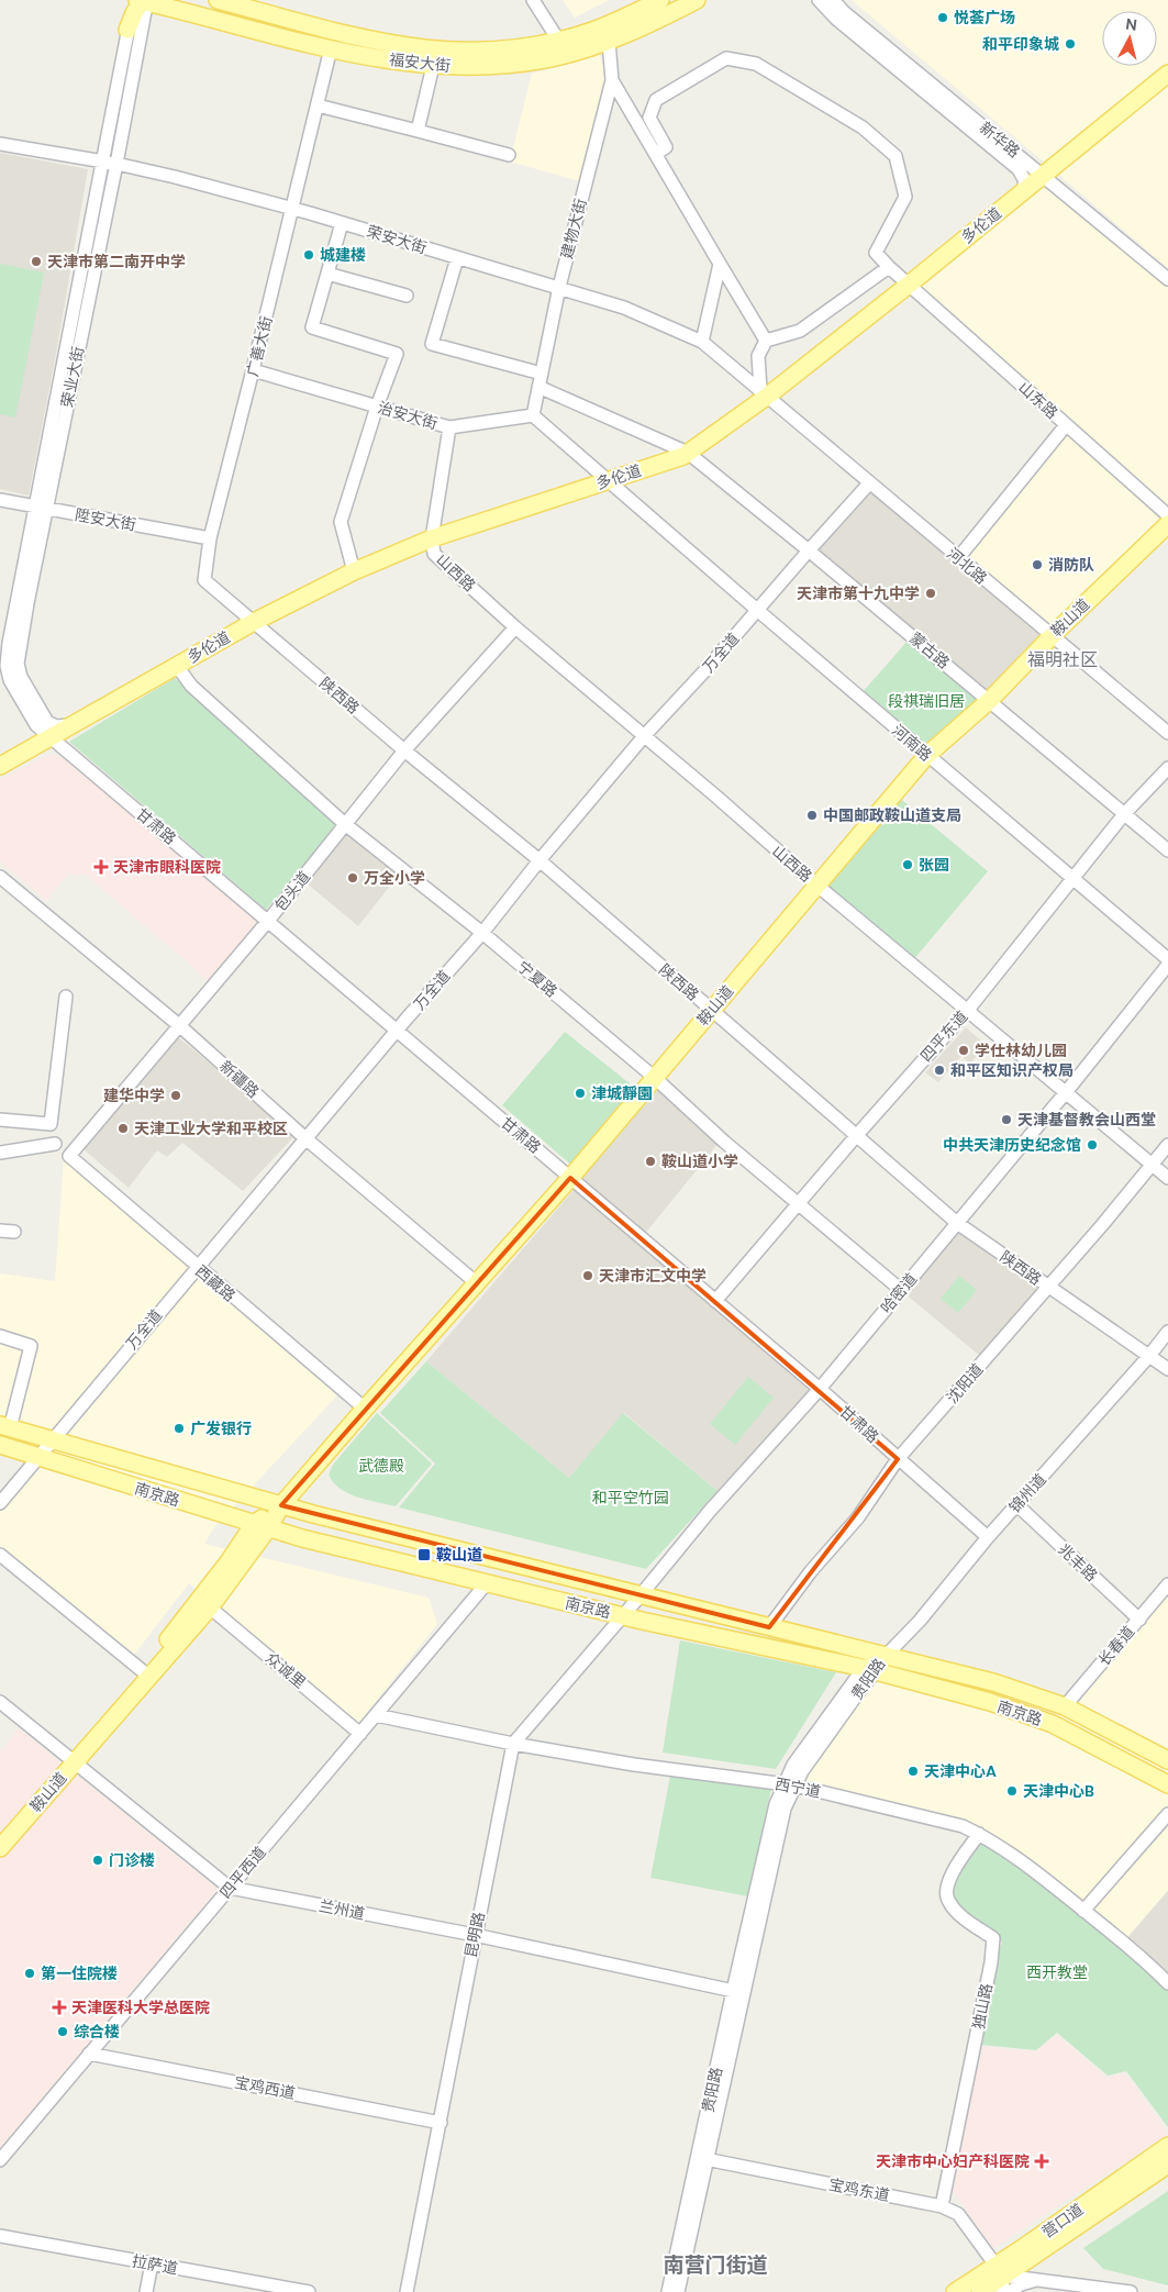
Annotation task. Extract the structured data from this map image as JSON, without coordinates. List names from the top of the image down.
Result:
{
  "streets": {
    "main road": [
      "福安大街",
      "多伦道",
      "鞍山道",
      "南京路",
      "营口道"
    ],
    "street": [
      "新华路",
      "建物大街",
      "荣安大街",
      "广善大街",
      "荣业大街",
      "山东路",
      "治安大街",
      "陞安大街",
      "河北路",
      "山西路",
      "蒙古路",
      "万全道",
      "陕西路",
      "河南路",
      "甘肃路",
      "包头道",
      "宁夏路",
      "四平东道",
      "新疆路",
      "西藏路",
      "哈密道",
      "沈阳道",
      "锦州道",
      "兆丰路",
      "长春道",
      "众诚里",
      "贵阳路",
      "西宁道",
      "四平西道",
      "兰州道",
      "昆明路",
      "独山路",
      "宝鸡西道",
      "宝鸡东道",
      "拉萨道"
    ]
  },
  "crossings": [
    ["福安大街", "建物大街"],
    ["福安大街", "广善大街"],
    ["新华路", "多伦道"],
    ["多伦道", "荣安大街"],
    ["多伦道", "广善大街"],
    ["多伦道", "山东路"],
    ["多伦道", "河北路"],
    ["多伦道", "山西路"],
    ["多伦道", "蒙古路"],
    ["多伦道", "陕西路"],
    ["多伦道", "河南路"],
    ["多伦道", "甘肃路"],
    ["多伦道", "宁夏路"],
    ["建物大街", "荣安大街"],
    ["建物大街", "治安大街"],
    ["建物大街", "蒙古路"],
    ["荣安大街", "广善大街"],
    ["荣安大街", "荣业大街"],
    ["荣安大街", "河北路"],
    ["广善大街", "治安大街"],
    ["广善大街", "陞安大街"],
    ["广善大街", "陕西路"],
    ["荣业大街", "陞安大街"],
    ["河北路", "鞍山道"],
    ["河北路", "万全道"],
    ["山西路", "鞍山道"],
    ["山西路", "万全道"],
    ["山西路", "包头道"],
    ["山西路", "四平东道"],
    ["山西路", "哈密道"],
    ["山西路", "沈阳道"],
    ["鞍山道", "蒙古路"],
    ["鞍山道", "陕西路"],
    ["鞍山道", "河南路"],
    ["鞍山道", "甘肃路"],
    ["鞍山道", "宁夏路"],
    ["鞍山道", "新疆路"],
    ["鞍山道", "西藏路"],
    ["鞍山道", "南京路"],
    ["鞍山道", "众诚里"],
    ["鞍山道", "兰州道"],
    ["蒙古路", "万全道"],
    ["蒙古路", "四平东道"],
    ["万全道", "陕西路"],
    ["万全道", "河南路"],
    ["万全道", "甘肃路"],
    ["万全道", "宁夏路"],
    ["万全道", "新疆路"],
    ["万全道", "西藏路"],
    ["万全道", "南京路"],
    ["陕西路", "包头道"],
    ["陕西路", "四平东道"],
    ["陕西路", "哈密道"],
    ["陕西路", "沈阳道"],
    ["陕西路", "锦州道"],
    ["河南路", "四平东道"],
    ["甘肃路", "包头道"],
    ["甘肃路", "四平东道"],
    ["甘肃路", "哈密道"],
    ["甘肃路", "沈阳道"],
    ["甘肃路", "锦州道"],
    ["包头道", "宁夏路"],
    ["包头道", "新疆路"],
    ["包头道", "西藏路"],
    ["宁夏路", "四平东道"],
    ["宁夏路", "哈密道"],
    ["哈密道", "南京路"],
    ["哈密道", "昆明路"],
    ["沈阳道", "南京路"],
    ["锦州道", "南京路"],
    ["锦州道", "兆丰路"],
    ["锦州道", "贵阳路"],
    ["南京路", "长春道"],
    ["南京路", "贵阳路"],
    ["南京路", "四平西道"],
    ["南京路", "昆明路"],
    ["兆丰路", "长春道"],
    ["众诚里", "四平西道"],
    ["贵阳路", "西宁道"],
    ["贵阳路", "兰州道"],
    ["贵阳路", "宝鸡东道"],
    ["西宁道", "四平西道"],
    ["西宁道", "昆明路"],
    ["西宁道", "独山路"],
    ["四平西道", "兰州道"],
    ["四平西道", "宝鸡西道"],
    ["兰州道", "昆明路"],
    ["昆明路", "宝鸡西道"],
    ["独山路", "宝鸡东道"],
    ["宝鸡东道", "营口道"]
  ],
  "districts": ["福明社区", "南营门街道"],
  "parks": [
    "段祺瑞旧居",
    "武德殿",
    "和平空竹园",
    "西开教堂"
  ],
  "places": {
    "other": [
      "悦荟广场",
      "和平印象城",
      "城建楼",
      "天津市第二南开中学",
      "消防队",
      "天津市第十九中学",
      "中国邮政鞍山道支局",
      "张园",
      "万全小学",
      "学仕林幼儿园",
      "和平区知识产权局",
      "津城靜園",
      "建华中学",
      "天津基督教会山西堂",
      "天津工业大学和平校区",
      "中共天津历史纪念馆",
      "鞍山道小学",
      "天津市汇文中学",
      "广发银行",
      "天津中心A",
      "天津中心B",
      "门诊楼",
      "第一住院楼",
      "综合楼"
    ],
    "health": ["天津市眼科医院", "天津医科大学总医院", "天津市中心妇产科医院"],
    "transit": ["鞍山道"]
  },
  "north": "top"
}
